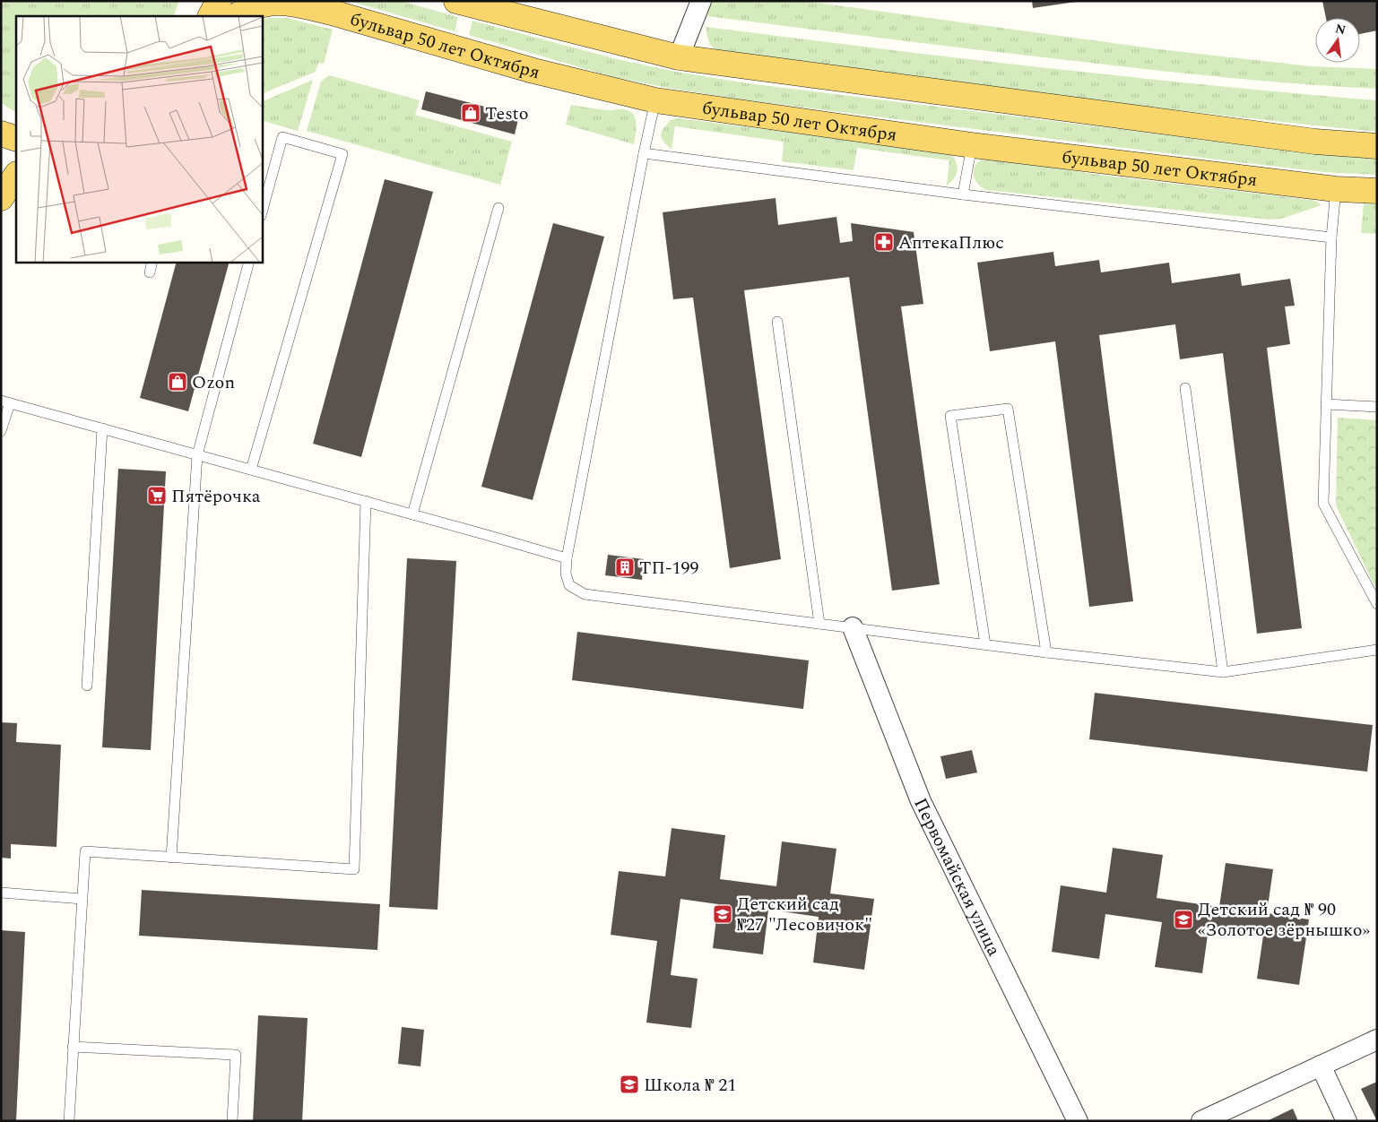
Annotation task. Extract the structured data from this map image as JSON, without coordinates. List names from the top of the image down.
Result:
{
  "streets": {
    "main road": ["бульвар 50 лет Октября"],
    "street": ["Первомайская улица"]
  },
  "places": {
    "shop": ["Testo", "Ozon"],
    "pharmacy": ["АптекаПлюс"],
    "supermarket": ["Пятёрочка"],
    "building": ["ТП-199"],
    "school or university": ["Детский сад №27 \"Лесовичок\"", "Детский сад № 90 «Золотое зёрнышко»", "Школа № 21"]
  },
  "north": "top"
}
